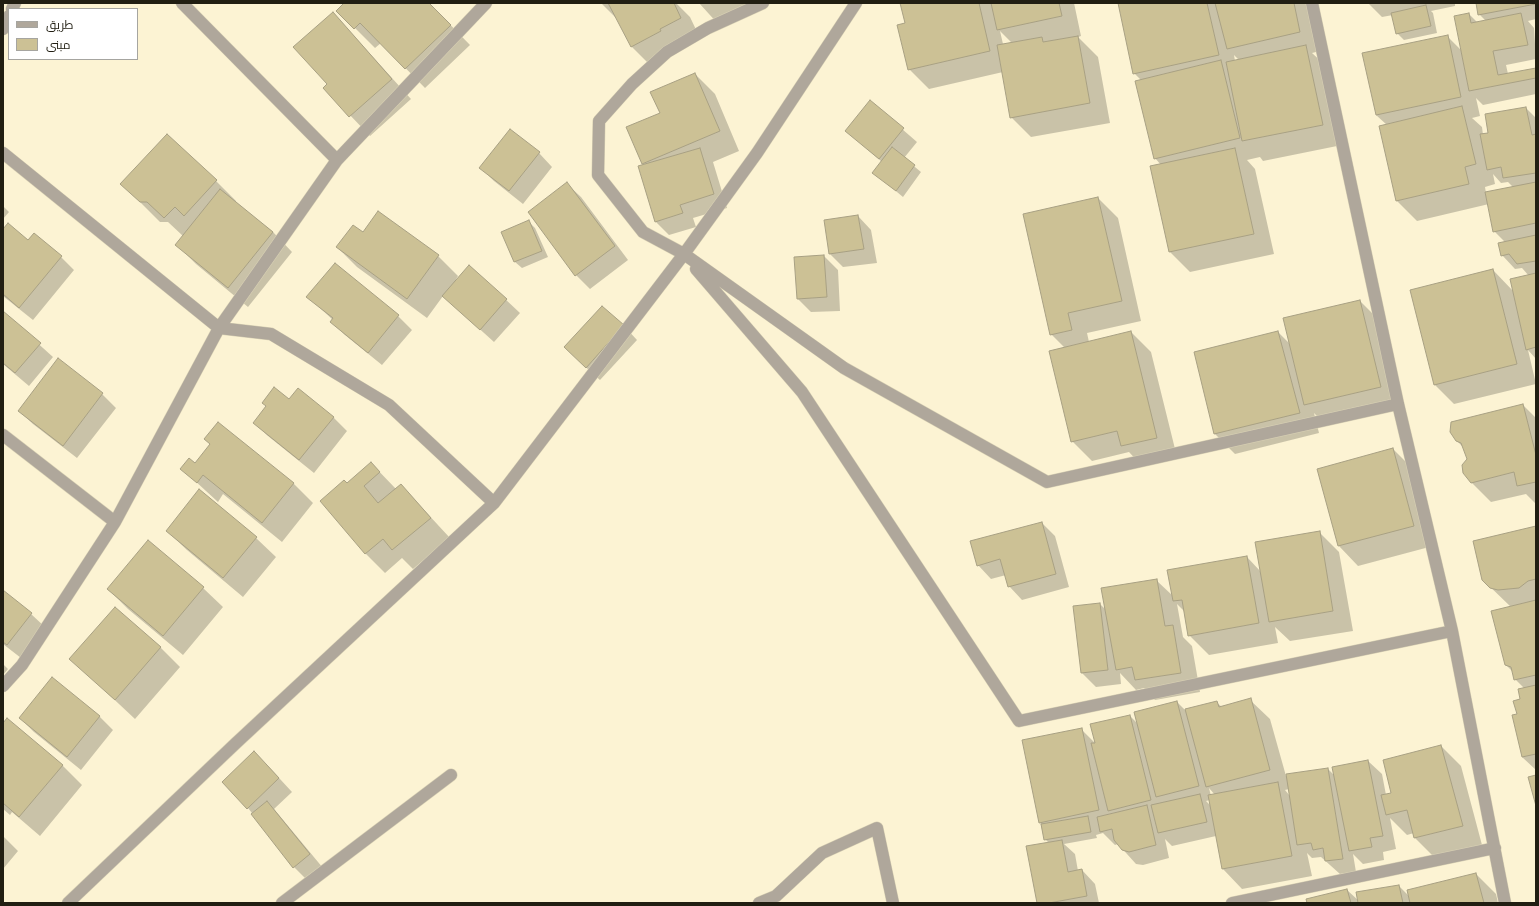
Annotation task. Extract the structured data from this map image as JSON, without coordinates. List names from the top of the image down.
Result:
{
  "legend": ["طريق", "مبنى"]
}
